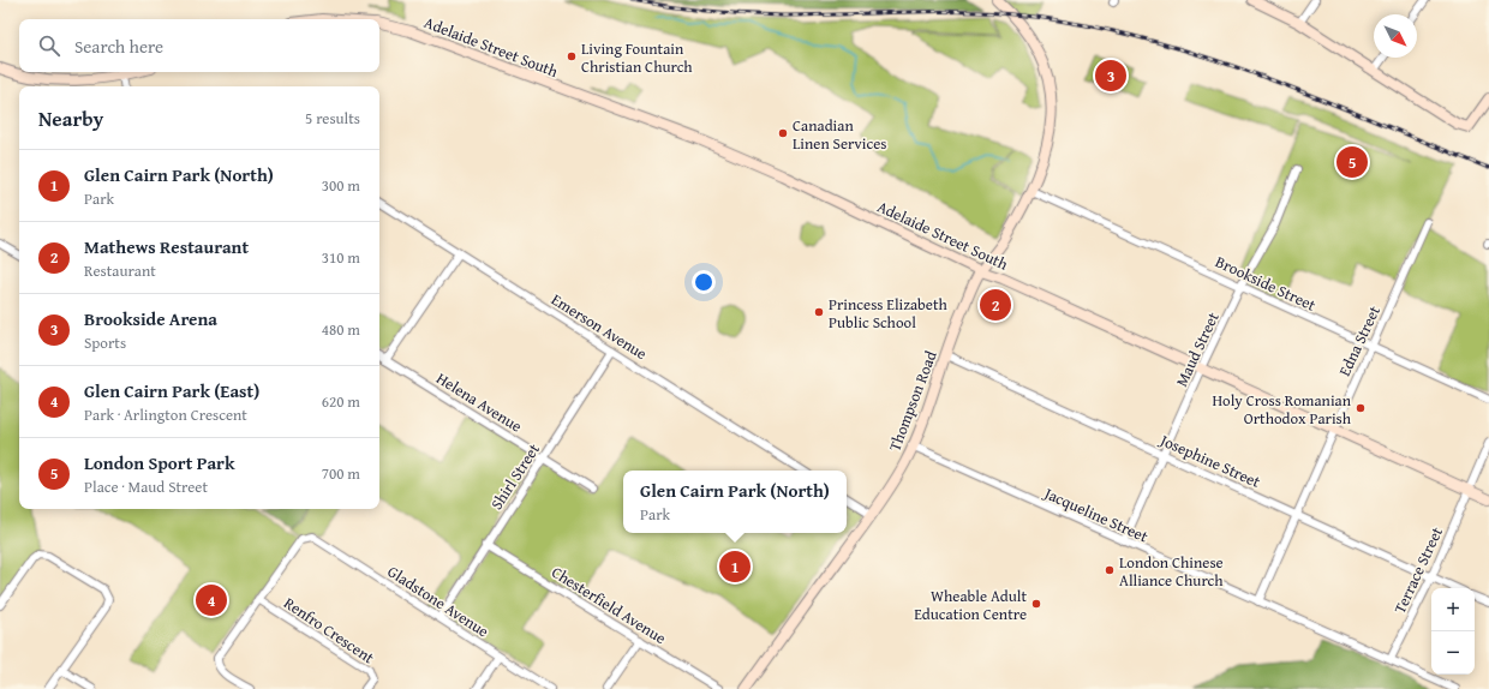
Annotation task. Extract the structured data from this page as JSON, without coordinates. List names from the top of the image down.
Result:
{
  "streets": {
    "main road": ["Adelaide Street South", "Thompson Road"],
    "street": [
      "Brookside Street",
      "Emerson Avenue",
      "Edna Street",
      "Maud Street",
      "Helena Avenue",
      "Josephine Street",
      "Shirl Street",
      "Jacqueline Street",
      "Terrace Street",
      "Gladstone Avenue",
      "Chesterfield Avenue",
      "Renfro Crescent"
    ]
  },
  "crossings": [
    ["Adelaide Street South", "Edna Street"],
    ["Adelaide Street South", "Maud Street"],
    ["Adelaide Street South", "Thompson Road"],
    ["Adelaide Street South", "Terrace Street"],
    ["Brookside Street", "Edna Street"],
    ["Brookside Street", "Maud Street"],
    ["Brookside Street", "Thompson Road"],
    ["Emerson Avenue", "Shirl Street"],
    ["Edna Street", "Josephine Street"],
    ["Edna Street", "Jacqueline Street"],
    ["Maud Street", "Josephine Street"],
    ["Maud Street", "Jacqueline Street"],
    ["Thompson Road", "Josephine Street"],
    ["Thompson Road", "Jacqueline Street"],
    ["Helena Avenue", "Shirl Street"],
    ["Josephine Street", "Terrace Street"],
    ["Shirl Street", "Gladstone Avenue"],
    ["Shirl Street", "Chesterfield Avenue"],
    ["Jacqueline Street", "Terrace Street"],
    ["Gladstone Avenue", "Renfro Crescent"]
  ],
  "places": [
    "Living Fountain Christian Church",
    "Canadian Linen Services",
    "Princess Elizabeth Public School",
    "Holy Cross Romanian Orthodox Parish",
    "London Chinese Alliance Church",
    "Wheable Adult Education Centre"
  ],
  "north": "bottom right",
  "page": {
    "search": "Search here",
    "pins": [
      "3",
      "5",
      "2",
      "1",
      "4"
    ],
    "heading": ["Nearby", "5 results"],
    "list": [
      {
        "mark": "1",
        "name": "Glen Cairn Park (North)",
        "note": "Park",
        "value": "300 m"
      },
      {
        "mark": "2",
        "name": "Mathews Restaurant",
        "note": "Restaurant",
        "value": "310 m"
      },
      {
        "mark": "3",
        "name": "Brookside Arena",
        "note": "Sports",
        "value": "480 m"
      },
      {
        "mark": "4",
        "name": "Glen Cairn Park (East)",
        "note": "Park · Arlington Crescent",
        "value": "620 m"
      },
      {
        "mark": "5",
        "name": "London Sport Park",
        "note": "Place · Maud Street",
        "value": "700 m"
      }
    ],
    "popup": ["Glen Cairn Park (North)", "Park"],
    "map_buttons": ["+", "−"]
  }
}
